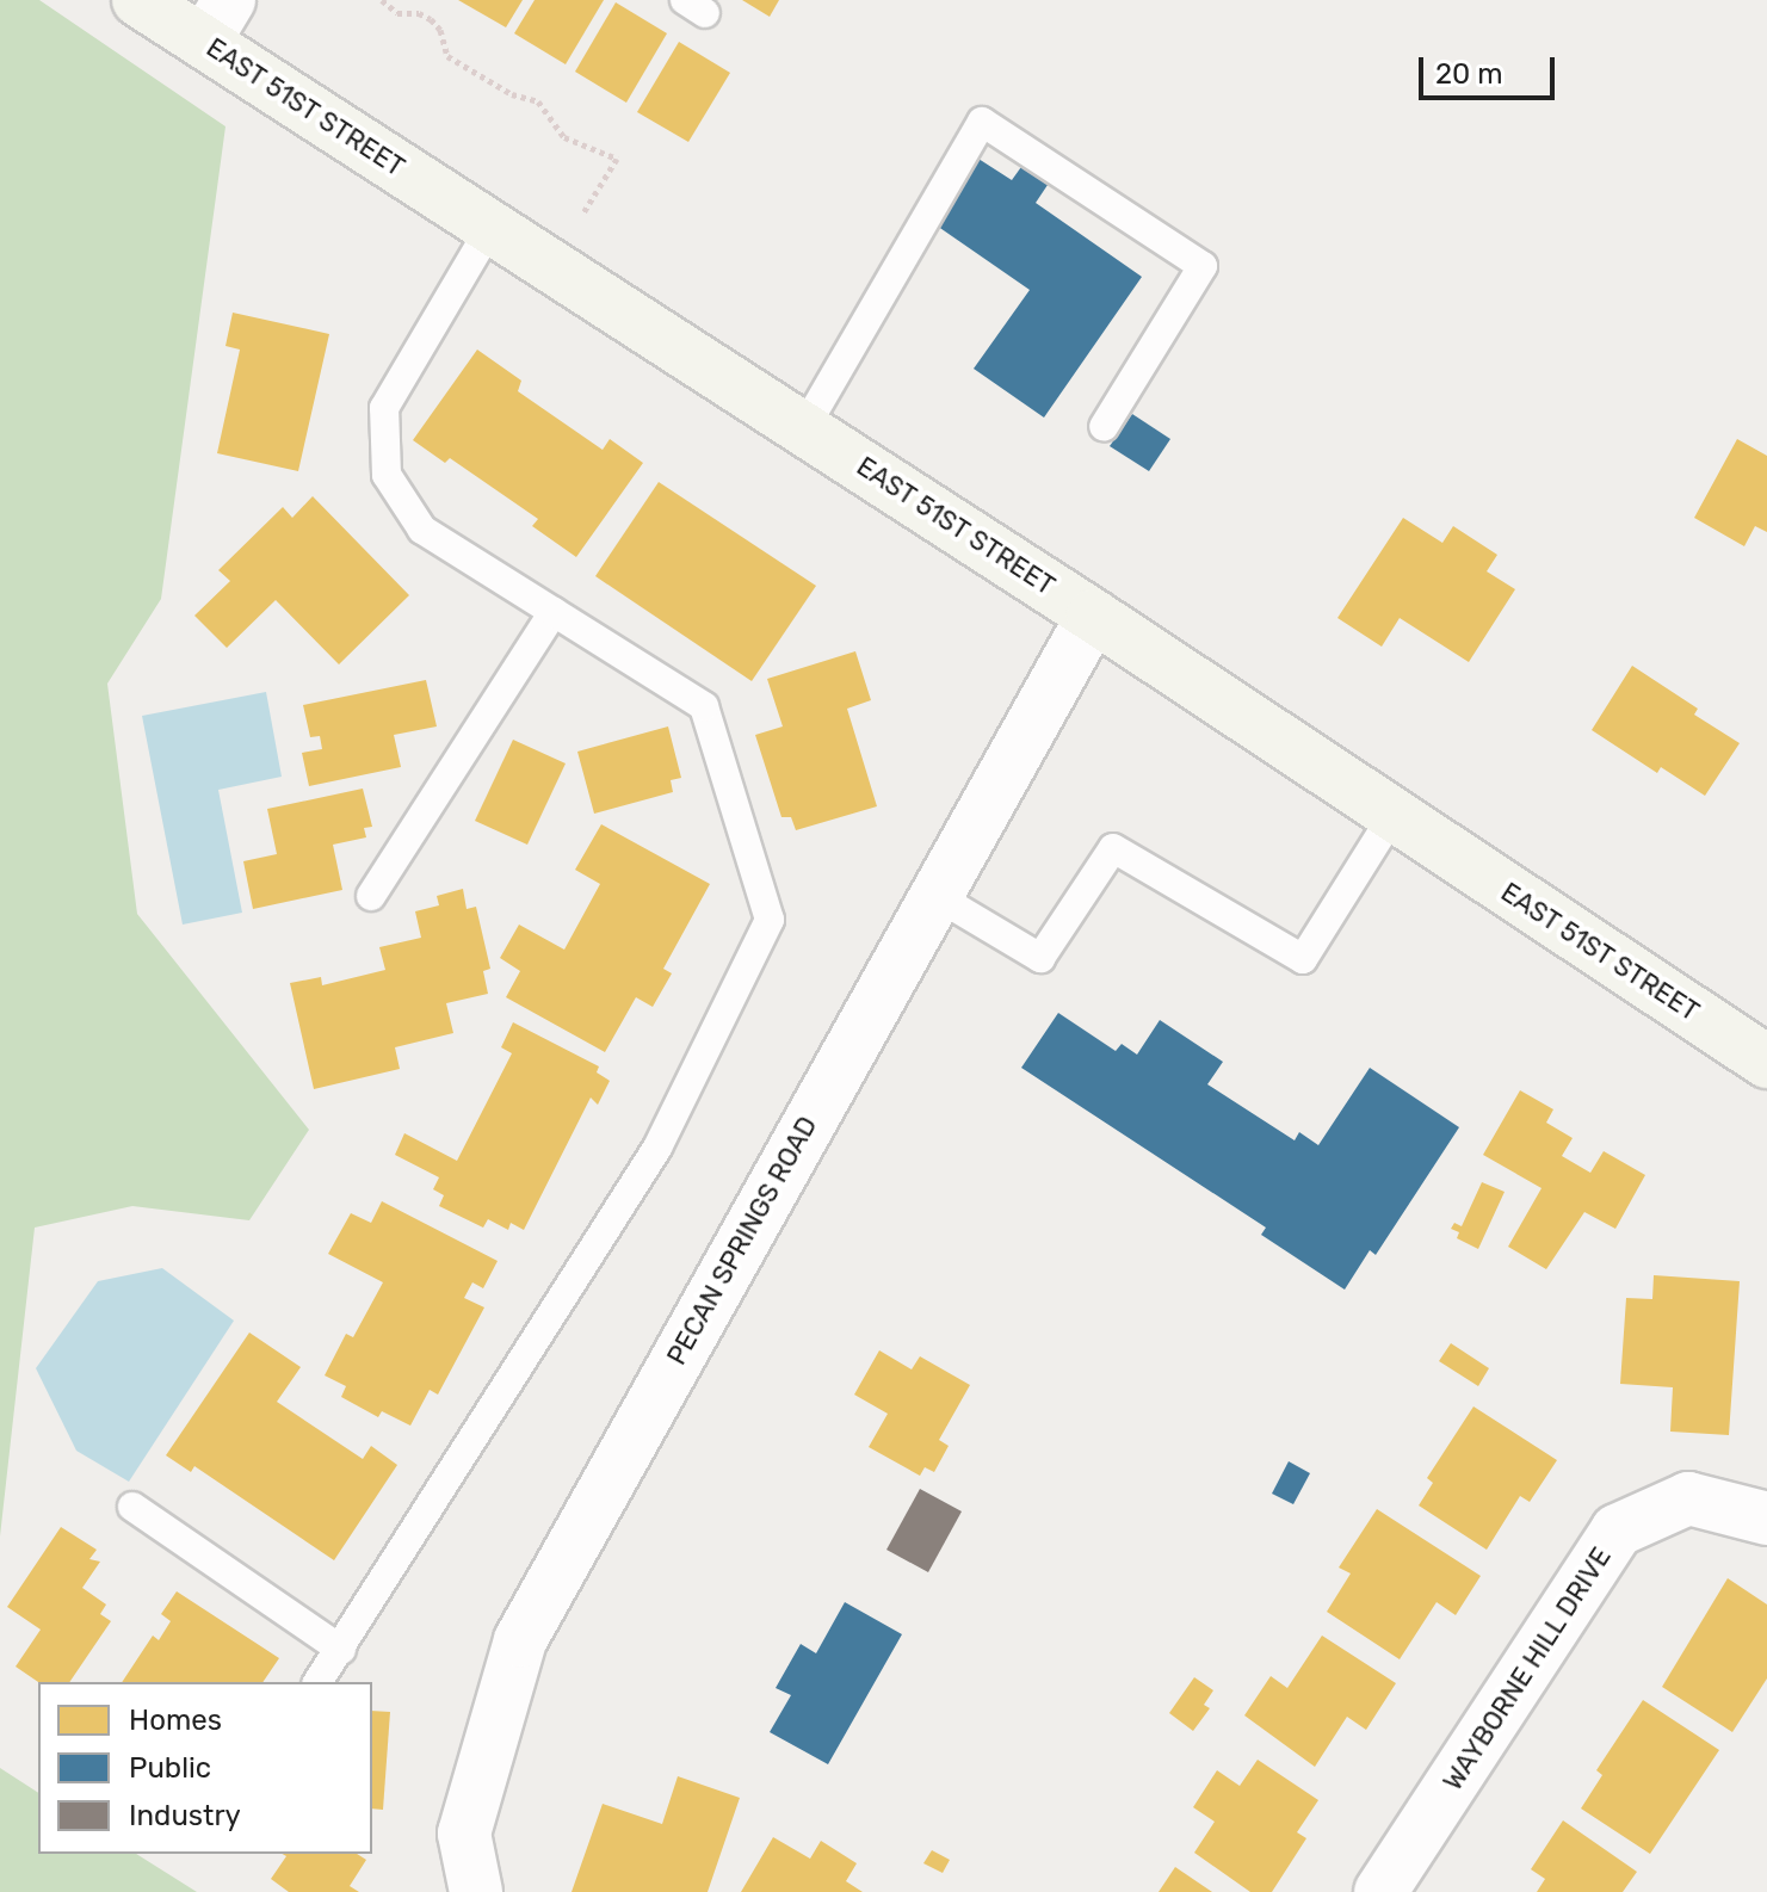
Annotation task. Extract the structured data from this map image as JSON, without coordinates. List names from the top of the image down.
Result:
{
  "streets": {
    "main road": ["EAST 51ST STREET"],
    "street": ["PECAN SPRINGS ROAD", "WAYBORNE HILL DRIVE"]
  },
  "crossings": [
    ["EAST 51ST STREET", "PECAN SPRINGS ROAD"]
  ],
  "legend": ["Homes", "Public", "Industry"],
  "scale_bar": "20 m"
}
